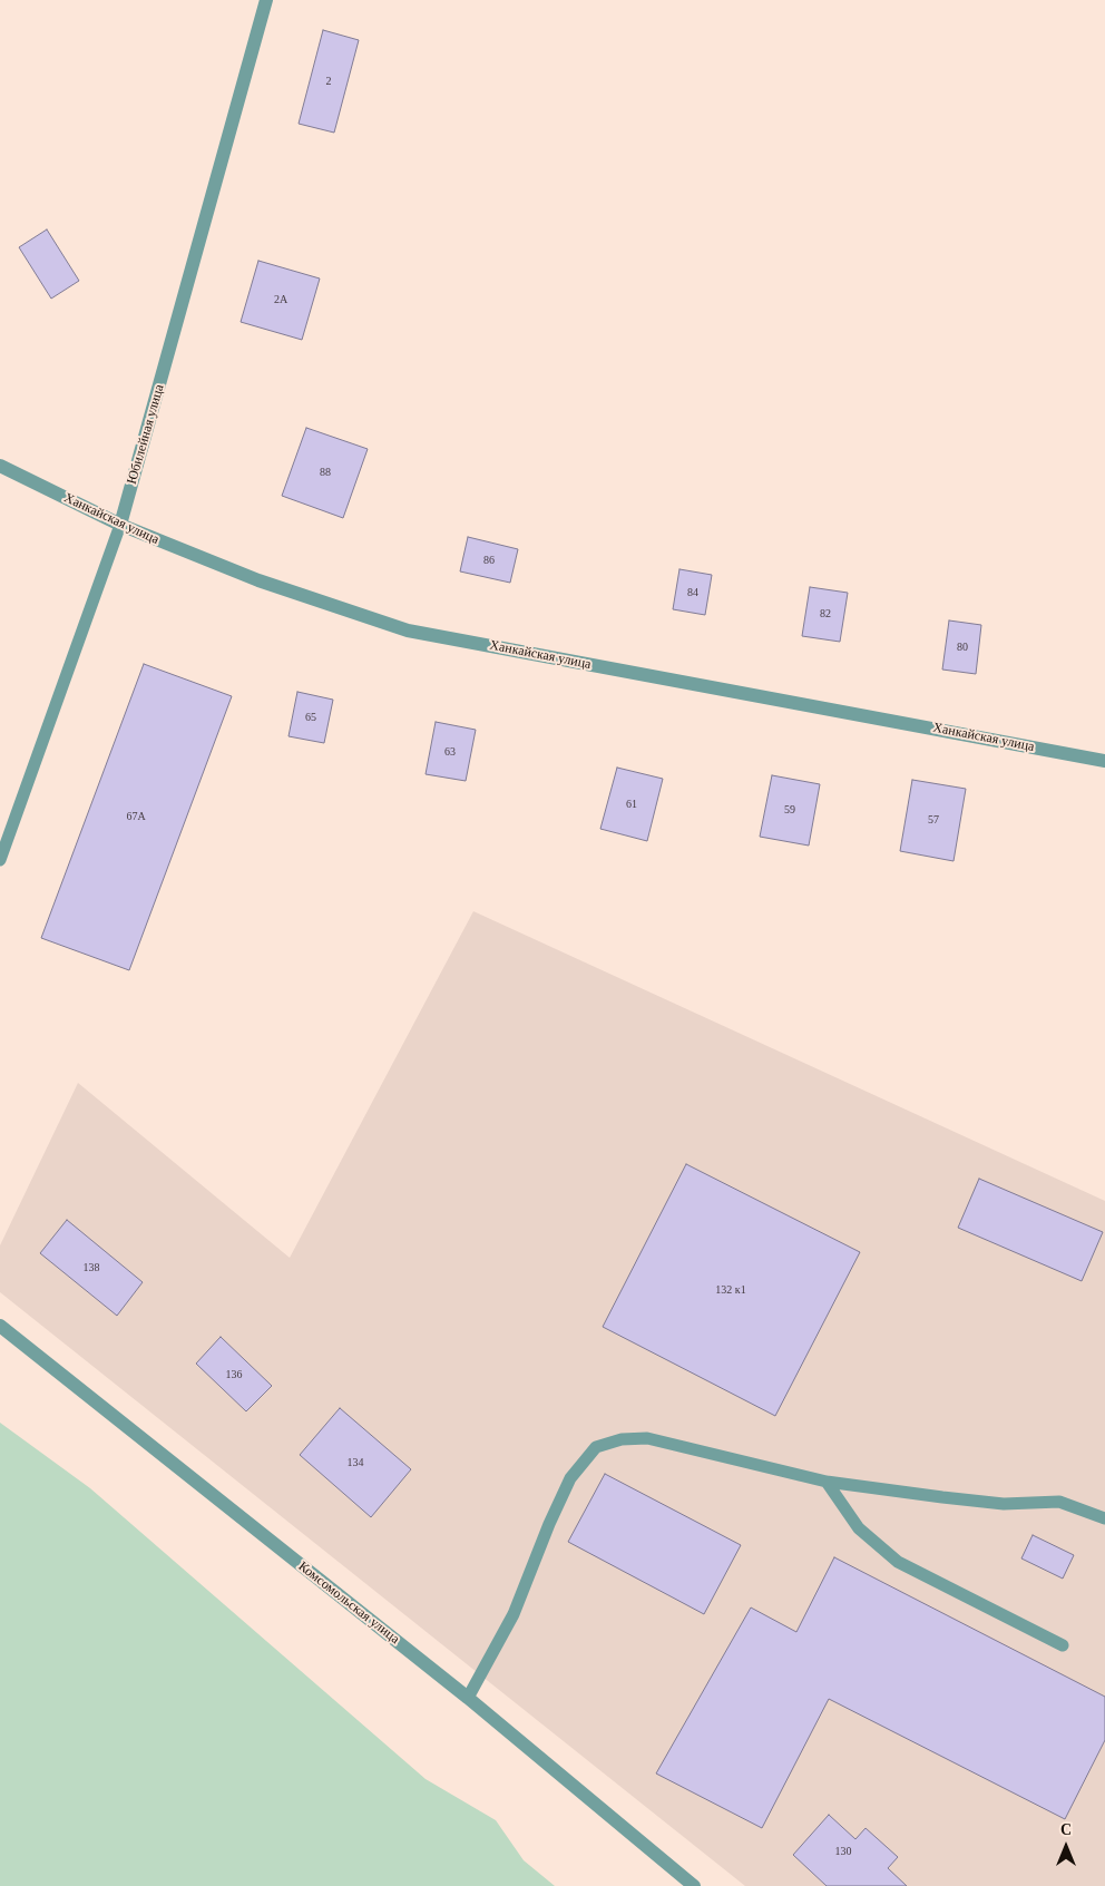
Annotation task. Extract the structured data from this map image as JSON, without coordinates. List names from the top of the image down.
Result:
{
  "streets": {
    "street": ["Юбилейная улица", "Ханкайская улица", "Комсомольская улица"]
  },
  "crossings": [
    ["Юбилейная улица", "Ханкайская улица"]
  ],
  "house_numbers": [
    "2",
    "2А",
    "88",
    "86",
    "84",
    "82",
    "80",
    "65",
    "63",
    "61",
    "59",
    "67А",
    "57",
    "138",
    "132 к1",
    "136",
    "134",
    "130"
  ],
  "north": "top"
}
